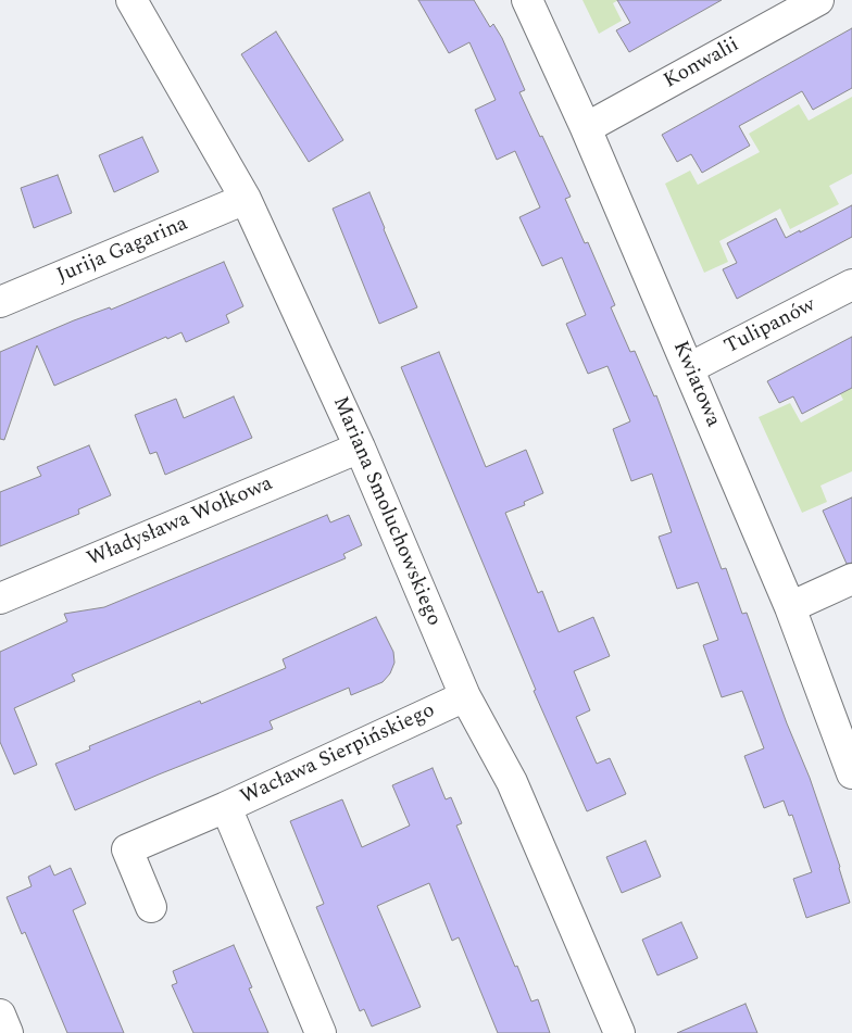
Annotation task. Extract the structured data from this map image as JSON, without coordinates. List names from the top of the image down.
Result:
{
  "streets": {
    "street": [
      "Konwalii",
      "Jurija Gagarina",
      "Tulipanów",
      "Kwiatowa",
      "Mariana Smoluchowskiego",
      "Władysława Wołkowa",
      "Wacława Sierpińskiego"
    ]
  },
  "crossings": [
    ["Konwalii", "Kwiatowa"],
    ["Jurija Gagarina", "Mariana Smoluchowskiego"],
    ["Tulipanów", "Kwiatowa"],
    ["Mariana Smoluchowskiego", "Władysława Wołkowa"],
    ["Mariana Smoluchowskiego", "Wacława Sierpińskiego"]
  ]
}
